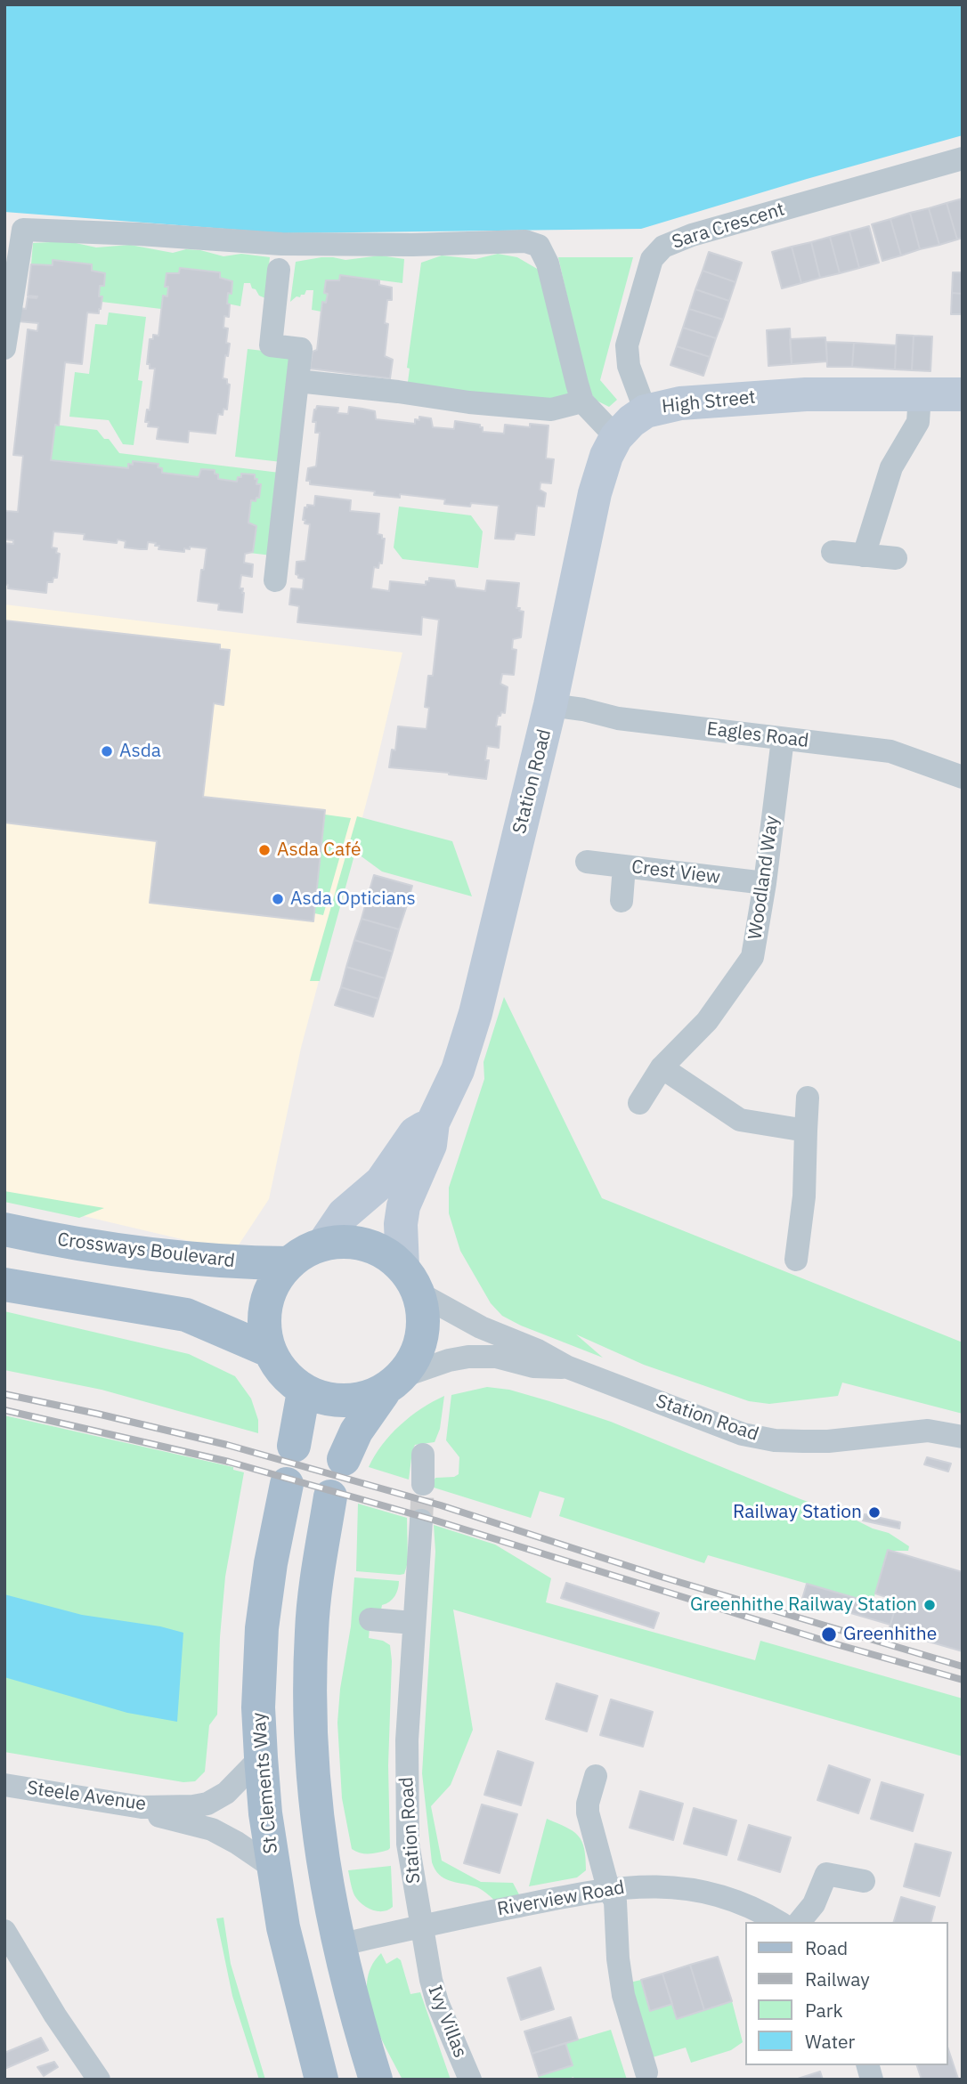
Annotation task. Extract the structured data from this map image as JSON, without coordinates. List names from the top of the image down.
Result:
{
  "streets": {
    "main road": [
      "High Street",
      "Station Road",
      "Crossways Boulevard",
      "St Clements Way"
    ],
    "street": [
      "Sara Crescent",
      "Eagles Road",
      "Crest View",
      "Woodland Way",
      "Steele Avenue",
      "Riverview Road",
      "Ivy Villas"
    ]
  },
  "crossings": [
    ["Sara Crescent", "High Street"],
    ["High Street", "Station Road"],
    ["Eagles Road", "Station Road"],
    ["Eagles Road", "Woodland Way"],
    ["Station Road", "Crossways Boulevard"],
    ["Station Road", "Riverview Road"],
    ["Station Road", "Ivy Villas"],
    ["Crest View", "Woodland Way"],
    ["St Clements Way", "Steele Avenue"],
    ["Riverview Road", "Ivy Villas"]
  ],
  "places": [
    "Asda",
    "Asda Café",
    "Asda Opticians",
    "Railway Station",
    "Greenhithe Railway Station",
    "Greenhithe"
  ],
  "legend": [
    "Road",
    "Railway",
    "Park",
    "Water"
  ]
}
